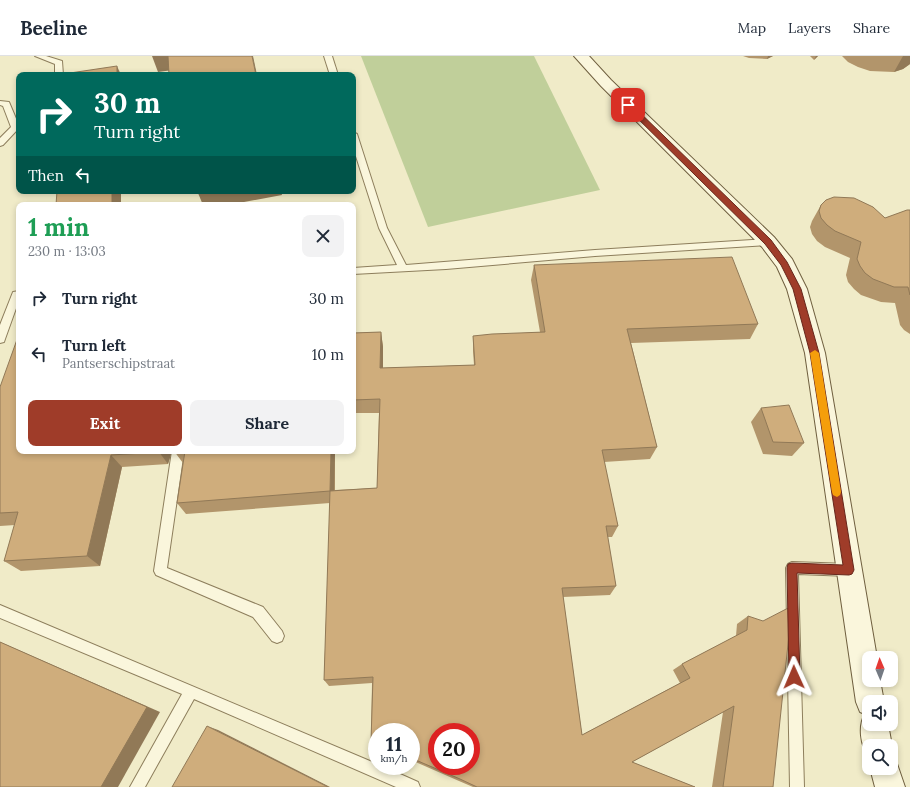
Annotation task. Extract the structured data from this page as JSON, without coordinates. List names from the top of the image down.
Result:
{
  "north": "top",
  "page": {
    "header": "Beeline",
    "nav": ["Map", "Layers", "Share"],
    "turn": ["30 m", "Turn right"],
    "then": "Then",
    "heading": ["1 min", "230 m · 13:03"],
    "list": [
      {
        "name": "Turn right",
        "value": "30 m"
      },
      {
        "name": "Turn left",
        "note": "Pantserschipstraat",
        "value": "10 m"
      }
    ],
    "buttons": ["Exit", "Share"],
    "speed": "11 km/h",
    "limit": "20"
  }
}
